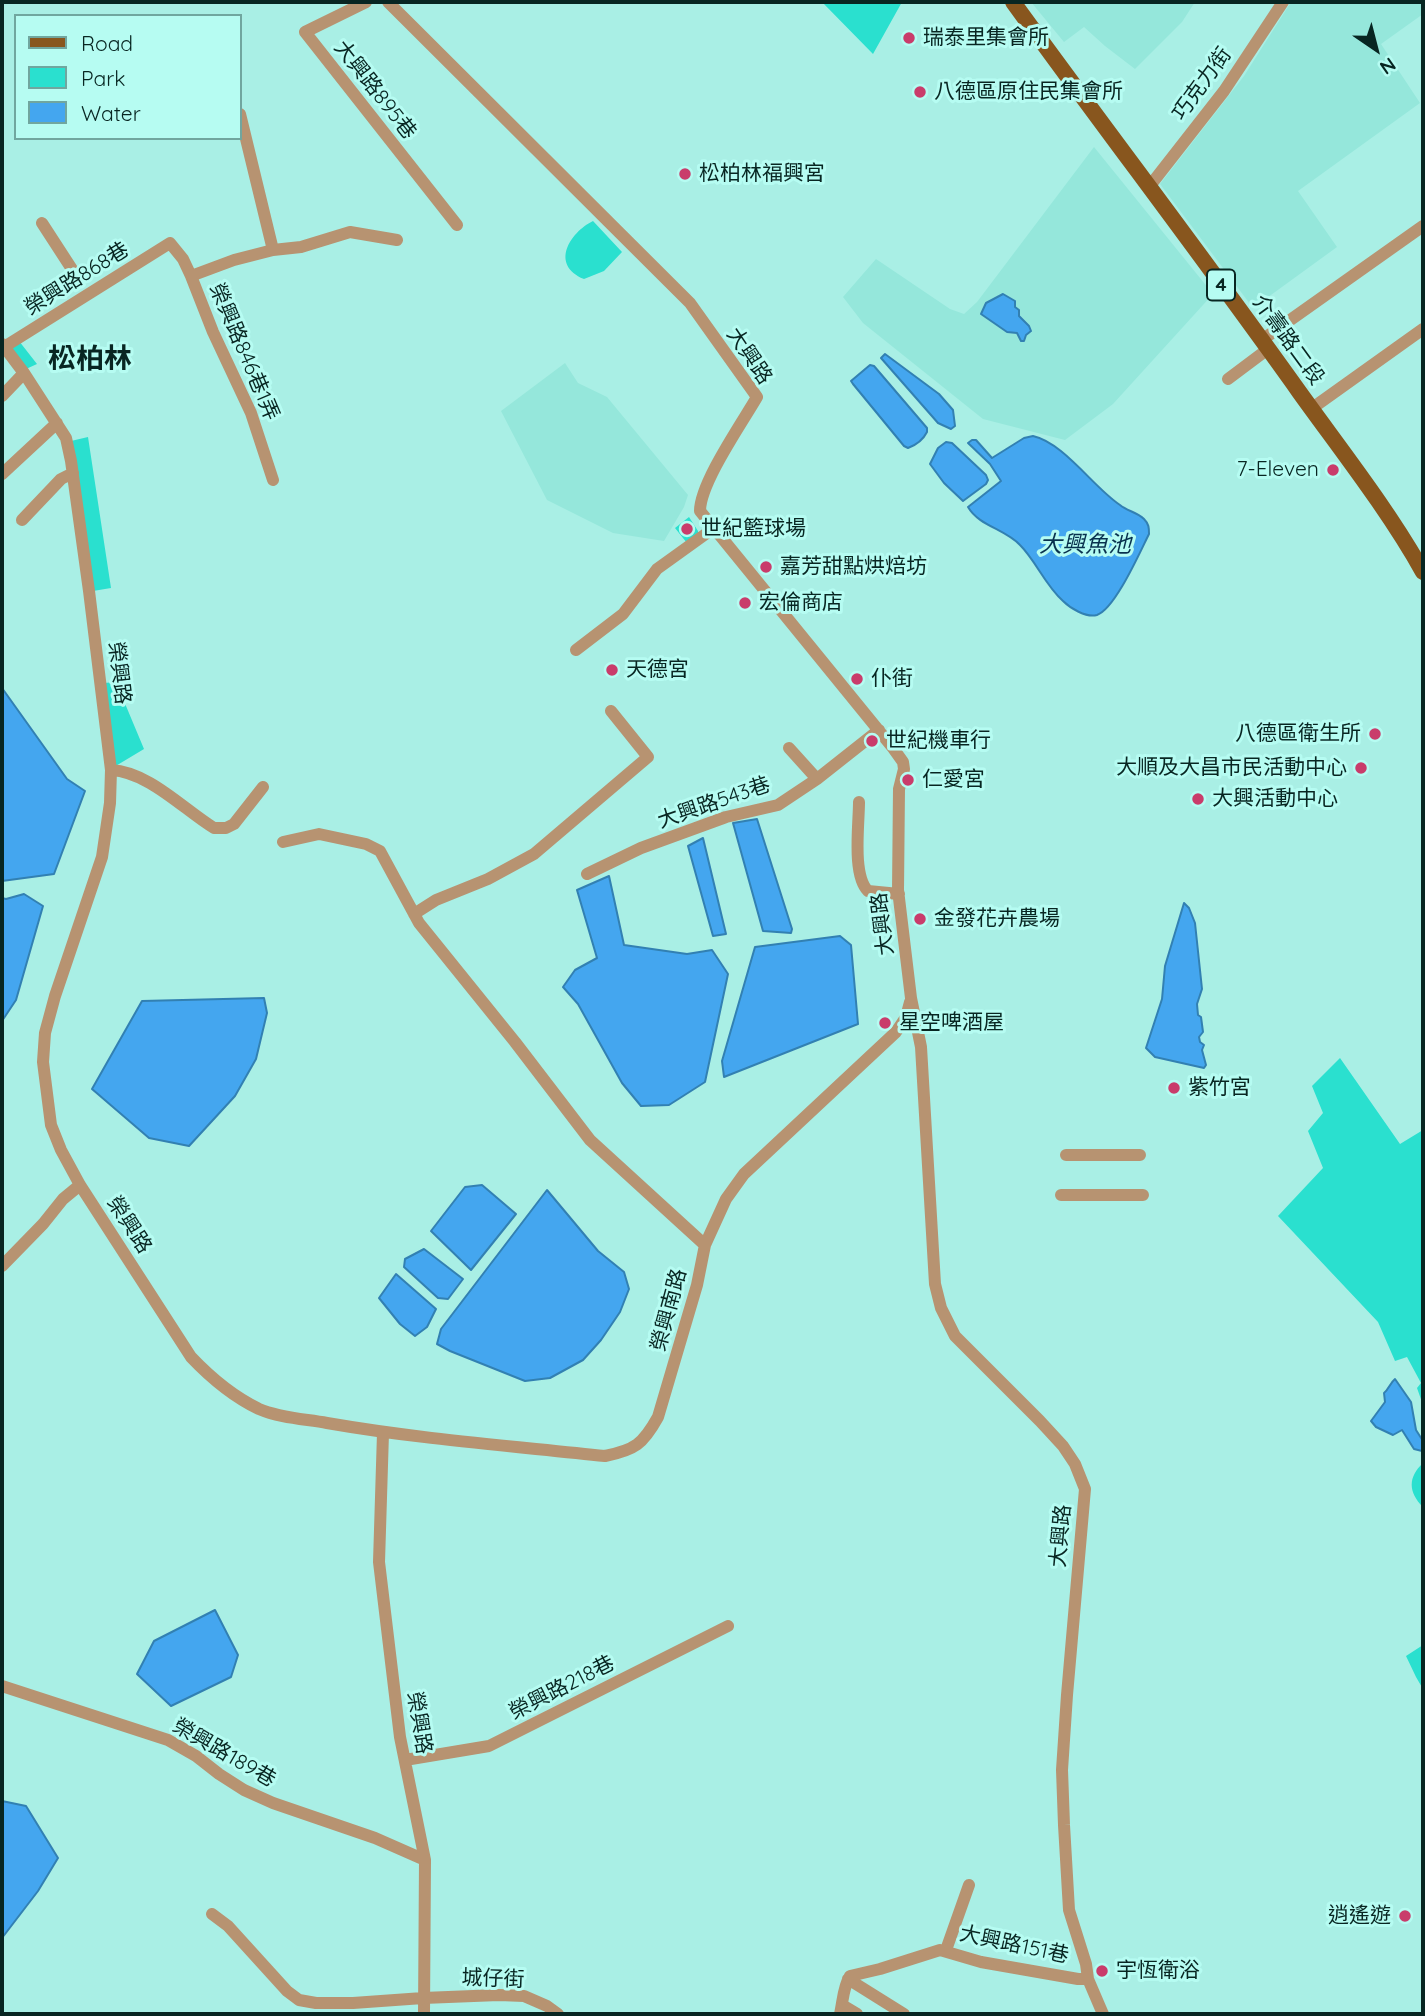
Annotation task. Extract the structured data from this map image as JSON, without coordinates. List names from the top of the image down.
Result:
{
  "streets": {
    "main road": ["4", "介壽路二段"],
    "street": [
      "巧克力街",
      "大興路895巷",
      "榮興路868巷",
      "榮興路846巷1弄",
      "大興路",
      "榮興路",
      "大興路543巷",
      "榮興南路",
      "榮興路218巷",
      "榮興路189巷",
      "大興路151巷",
      "城仔街"
    ]
  },
  "crossings": [
    ["巧克力街", "介壽路二段"],
    ["榮興路868巷", "榮興路846巷1弄"],
    ["榮興路868巷", "榮興路"],
    ["大興路", "大興路543巷"],
    ["大興路", "榮興南路"],
    ["大興路", "大興路151巷"],
    ["榮興路", "榮興南路"],
    ["榮興路", "榮興路218巷"],
    ["榮興路", "榮興路189巷"],
    ["榮興路", "城仔街"]
  ],
  "districts": ["松柏林"],
  "water": ["大興魚池"],
  "places": [
    "瑞泰里集會所",
    "八德區原住民集會所",
    "松柏林福興宮",
    "7-Eleven",
    "世紀籃球場",
    "嘉芳甜點烘焙坊",
    "宏倫商店",
    "天德宮",
    "仆街",
    "八德區衛生所",
    "世紀機車行",
    "大順及大昌市民活動中心",
    "仁愛宮",
    "大興活動中心",
    "金發花卉農場",
    "星空啤酒屋",
    "紫竹宮",
    "逍遙遊",
    "宇恆衛浴"
  ],
  "legend": ["Road", "Park", "Water"],
  "north": "bottom right"
}
